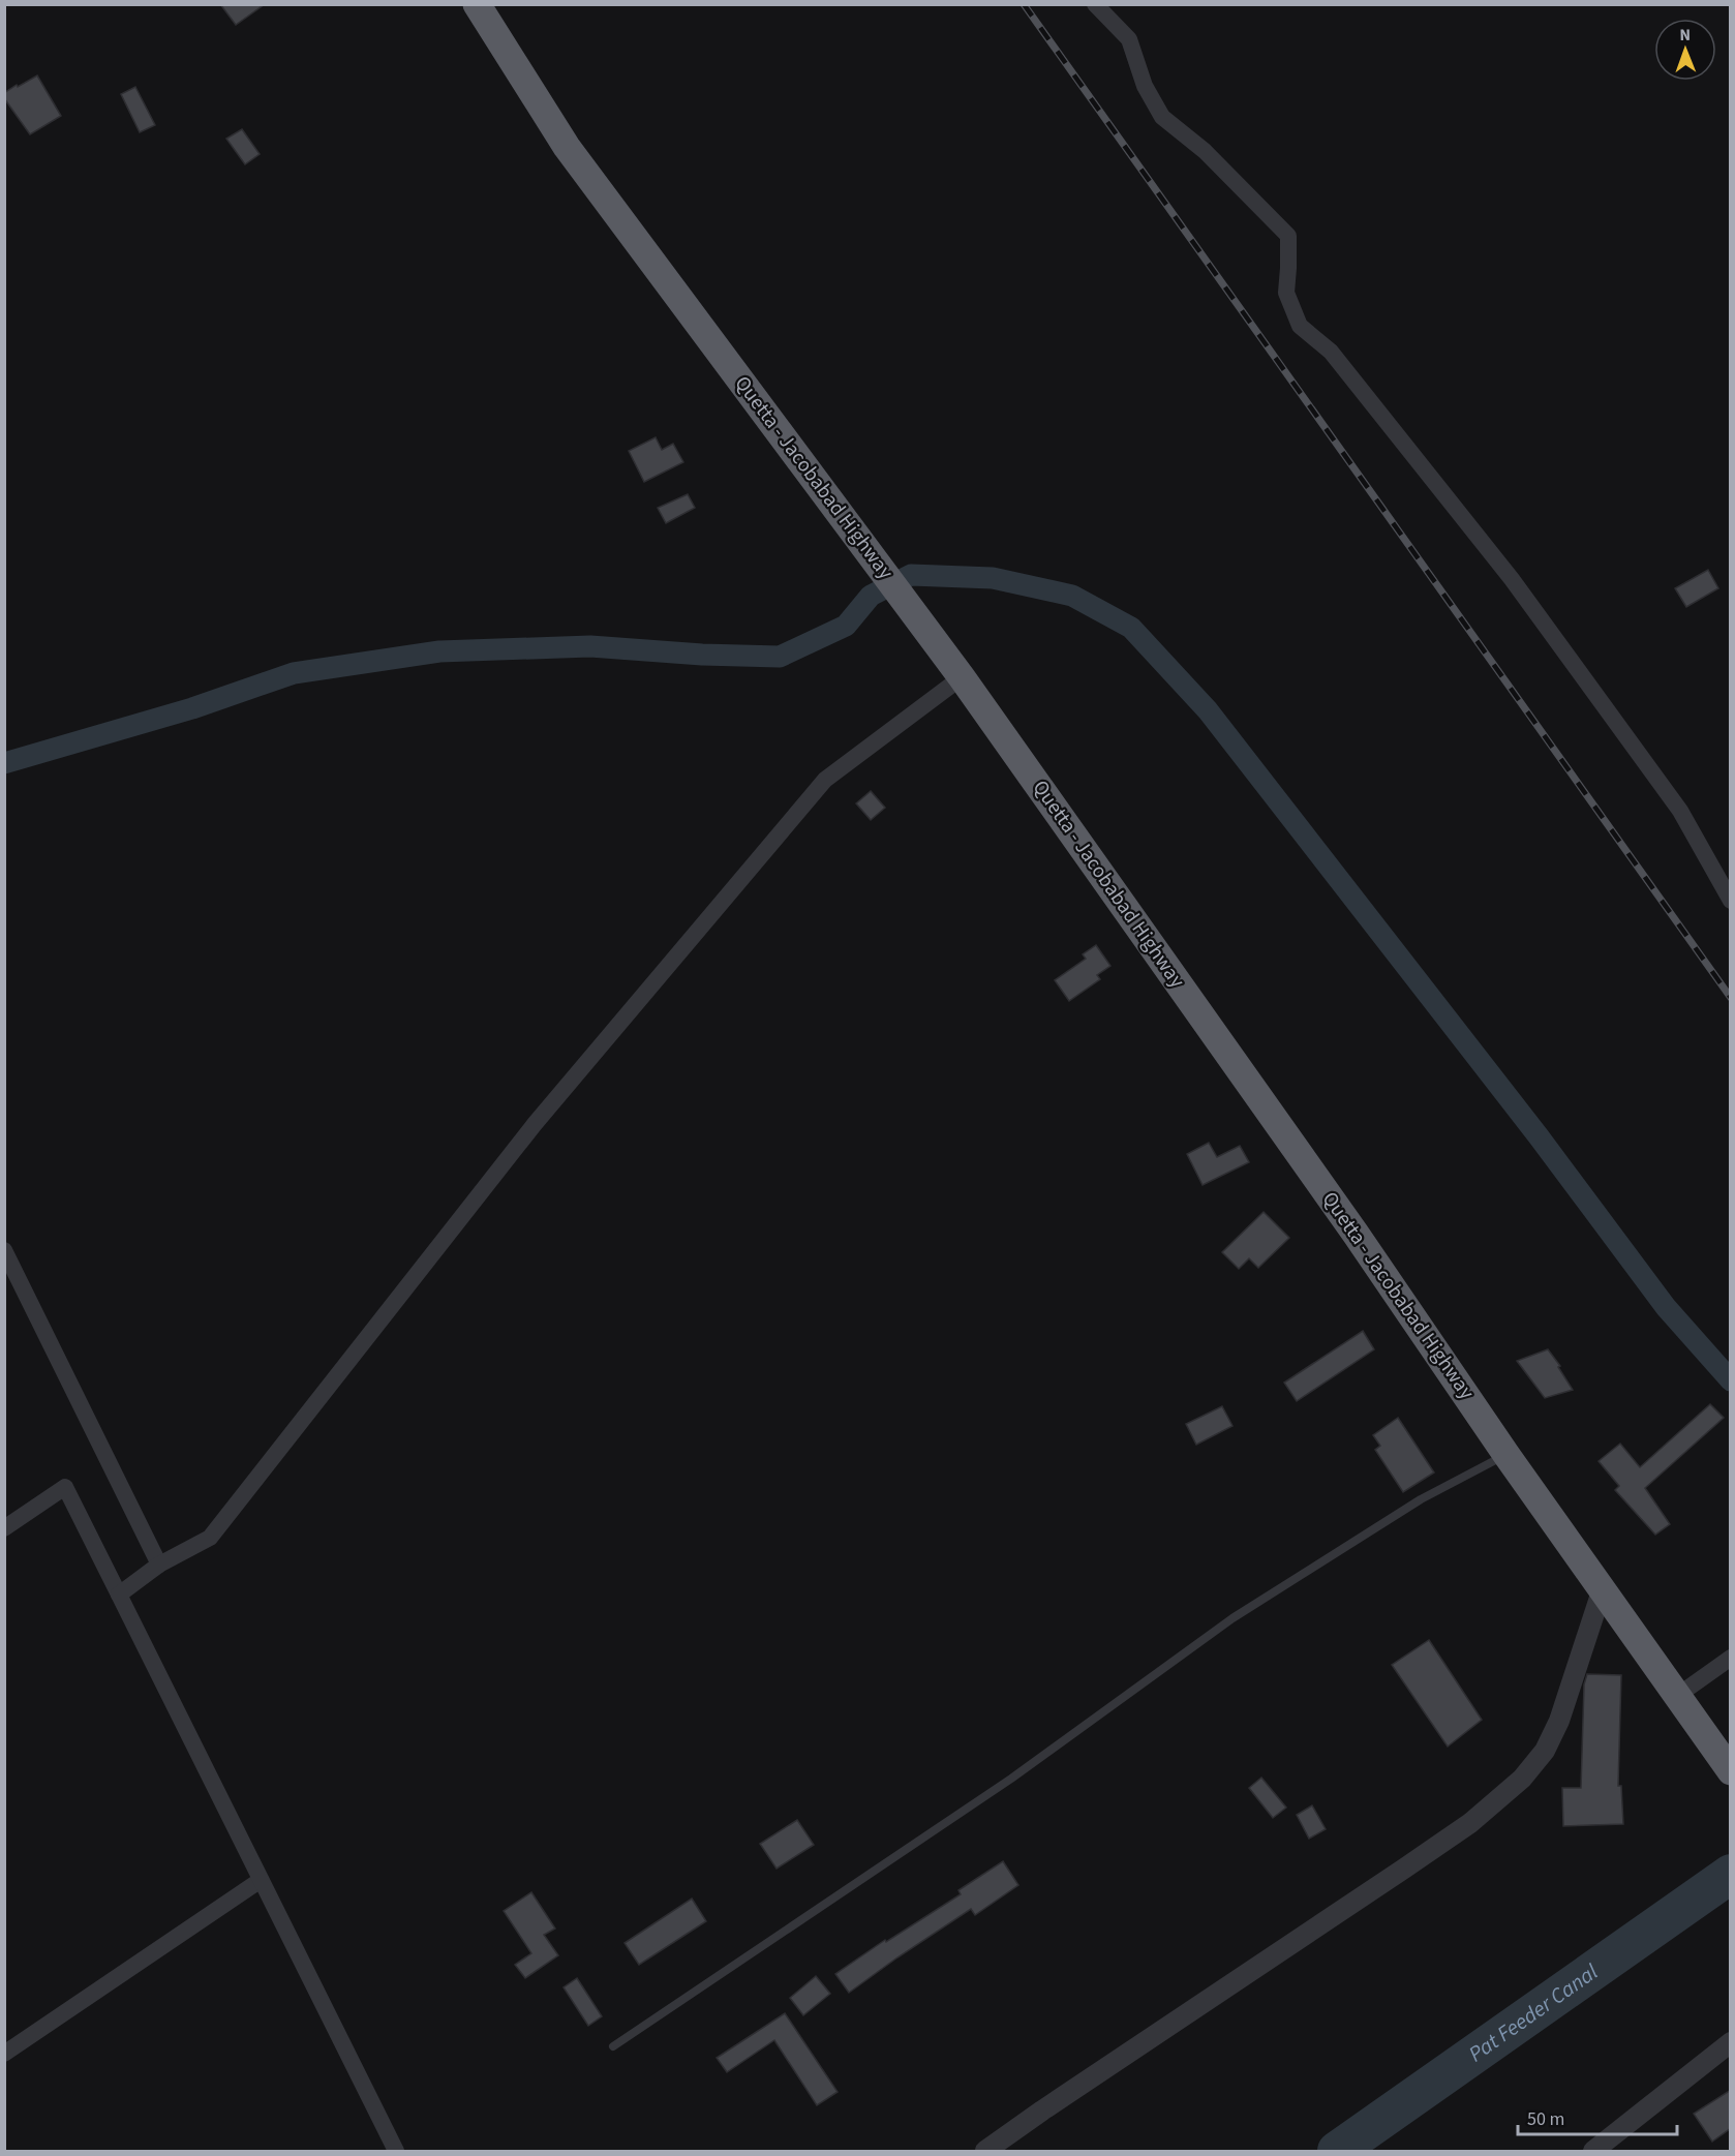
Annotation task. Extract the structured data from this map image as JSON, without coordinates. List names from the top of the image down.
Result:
{
  "streets": {
    "highway": ["Quetta - Jacobabad Highway"]
  },
  "water": ["Pat Feeder Canal"],
  "scale_bar": "50 m",
  "north": "top"
}
